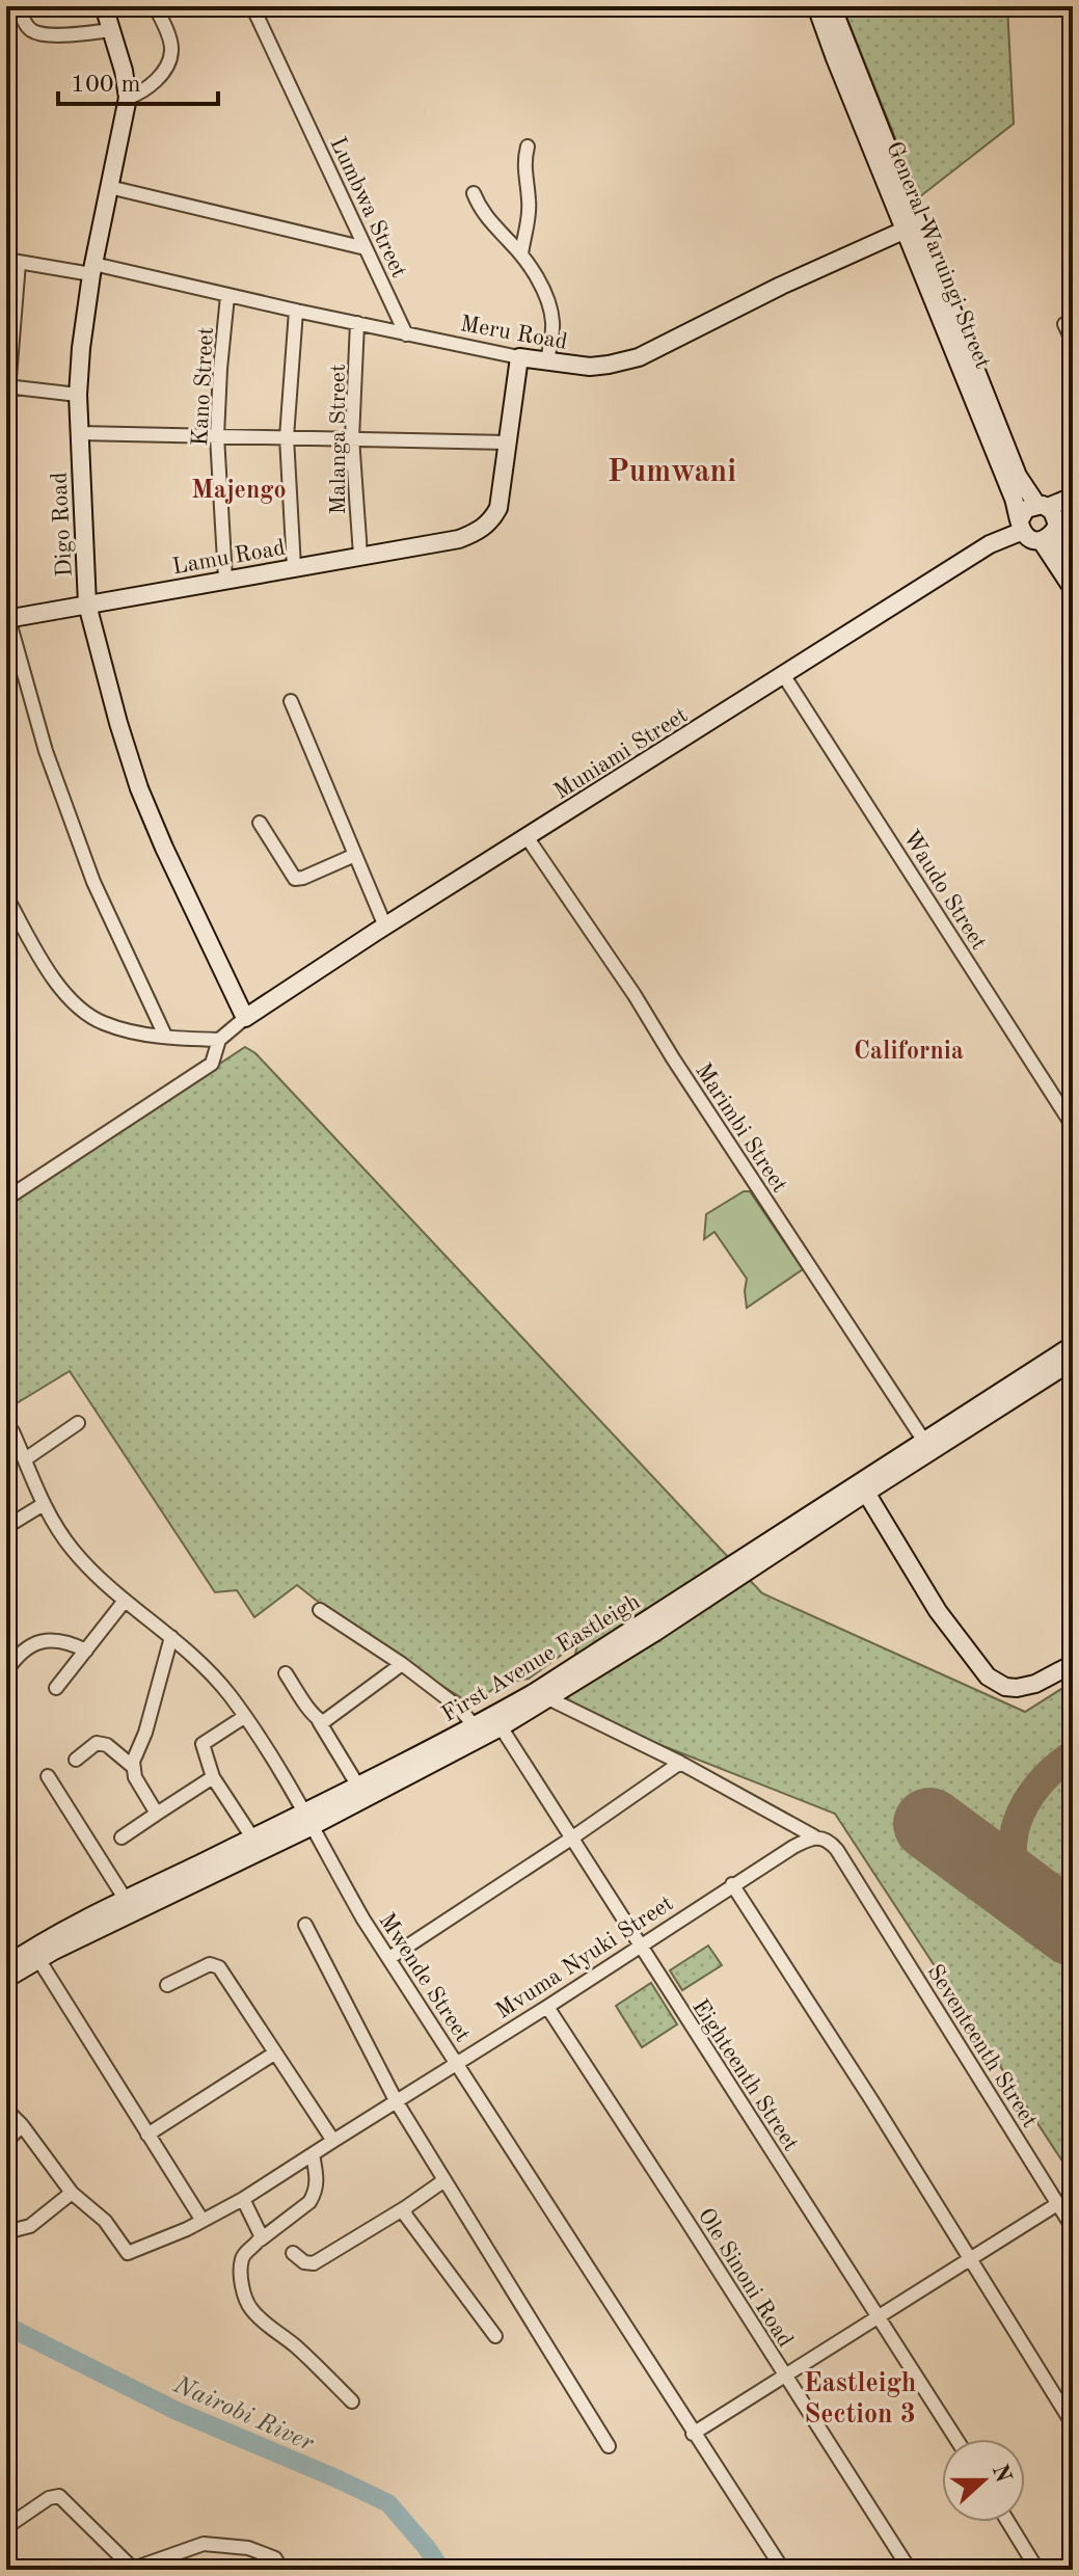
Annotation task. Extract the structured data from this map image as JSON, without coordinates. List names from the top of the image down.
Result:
{
  "streets": {
    "main road": [
      "General Waruingi Street",
      "Meru Road",
      "Digo Road",
      "Lamu Road",
      "Muniami Street",
      "First Avenue Eastleigh"
    ],
    "street": [
      "Lumbwa Street",
      "Kano Street",
      "Malanga Street",
      "Waudo Street",
      "Marimbi Street",
      "Mvuma Nyuki Street",
      "Mwende Street",
      "Seventeenth Street",
      "Eighteenth Street",
      "Ole Sinoni Road"
    ]
  },
  "crossings": [
    ["Lumbwa Street", "Meru Road"],
    ["General Waruingi Street", "Meru Road"],
    ["General Waruingi Street", "Muniami Street"],
    ["Meru Road", "Kano Street"],
    ["Meru Road", "Malanga Street"],
    ["Meru Road", "Digo Road"],
    ["Kano Street", "Lamu Road"],
    ["Malanga Street", "Lamu Road"],
    ["Digo Road", "Lamu Road"],
    ["Digo Road", "Muniami Street"],
    ["Muniami Street", "Waudo Street"],
    ["Muniami Street", "Marimbi Street"],
    ["Marimbi Street", "First Avenue Eastleigh"],
    ["First Avenue Eastleigh", "Mwende Street"],
    ["First Avenue Eastleigh", "Eighteenth Street"],
    ["Mvuma Nyuki Street", "Mwende Street"],
    ["Mvuma Nyuki Street", "Seventeenth Street"],
    ["Mvuma Nyuki Street", "Eighteenth Street"],
    ["Mvuma Nyuki Street", "Ole Sinoni Road"]
  ],
  "districts": [
    "Pumwani",
    "Majengo",
    "California",
    "Eastleigh Section 3"
  ],
  "water": ["Nairobi River"],
  "scale_bar": "100 m",
  "north": "right"
}
